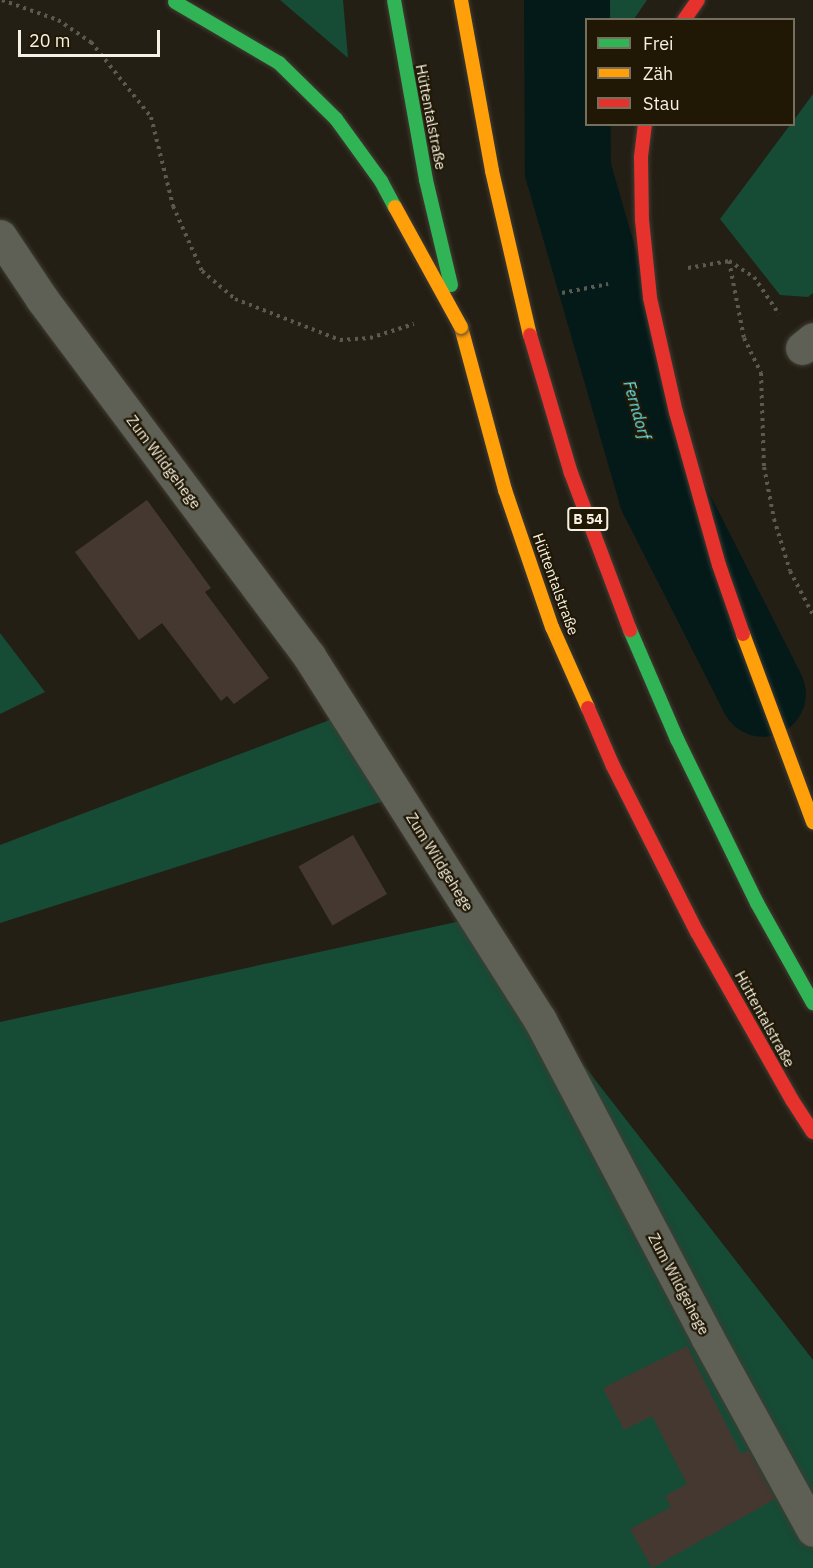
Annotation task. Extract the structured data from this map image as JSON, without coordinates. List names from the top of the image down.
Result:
{
  "streets": {
    "highway": ["Hüttentalstraße", "B 54"],
    "street": ["Zum Wildgehege"]
  },
  "water": ["Ferndorf"],
  "legend": ["Frei", "Zäh", "Stau"],
  "scale_bar": "20 m"
}
